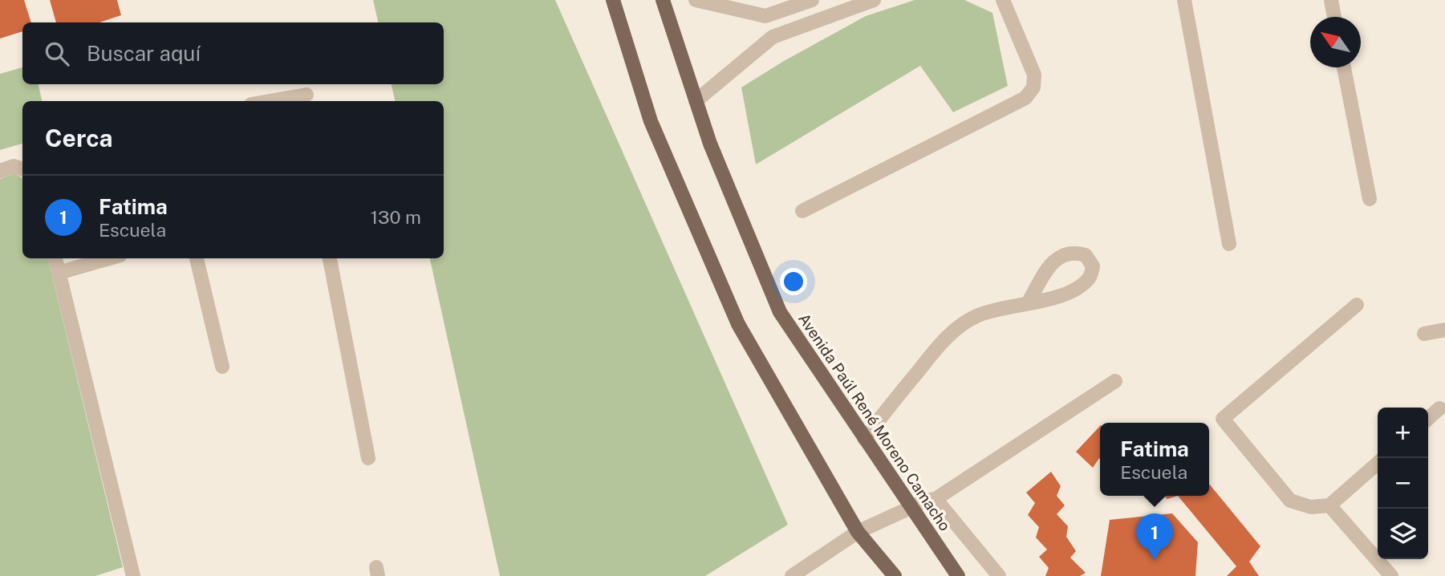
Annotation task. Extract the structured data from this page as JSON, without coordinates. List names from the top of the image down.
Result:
{
  "streets": {
    "main road": ["Avenida Paúl René Moreno Camacho"]
  },
  "north": "top left",
  "page": {
    "search": "Buscar aquí",
    "heading": "Cerca",
    "list": [
      {
        "mark": "1",
        "name": "Fatima",
        "note": "Escuela",
        "value": "130 m"
      }
    ],
    "map_buttons": ["+", "−"],
    "popup": ["Fatima", "Escuela"],
    "pins": "1"
  }
}
